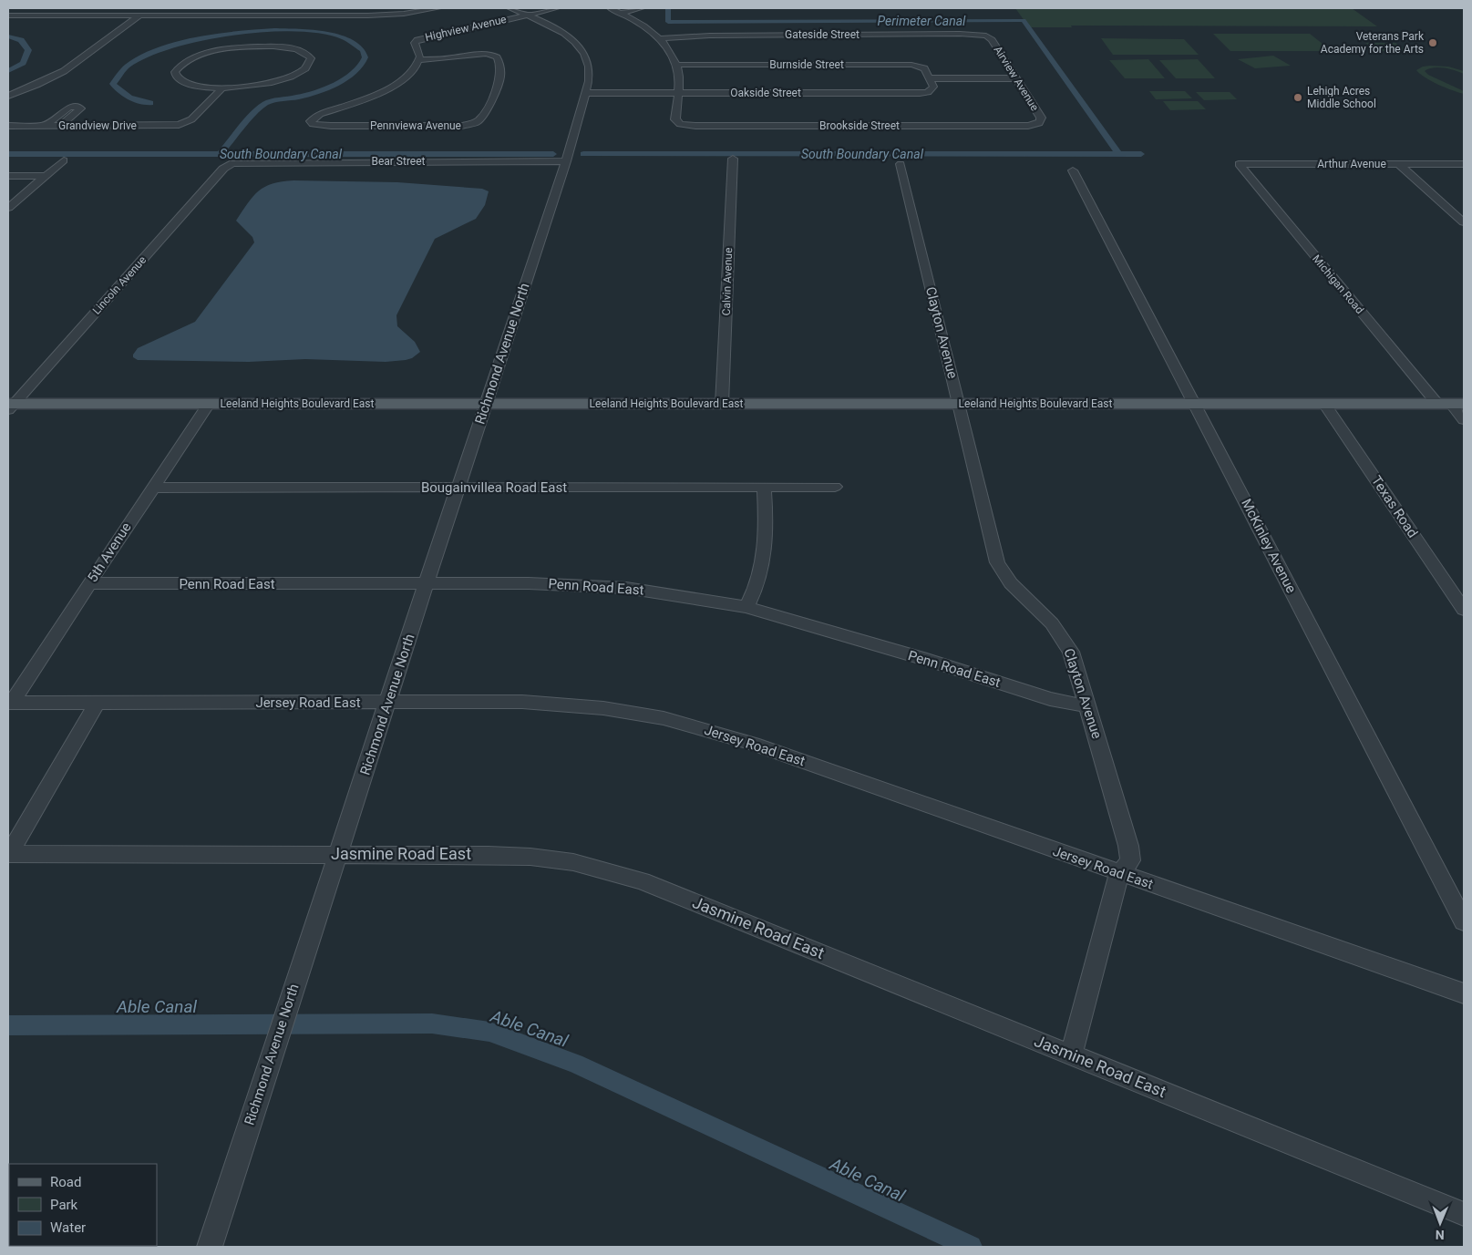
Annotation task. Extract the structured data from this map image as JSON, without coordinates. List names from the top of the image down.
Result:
{
  "streets": {
    "main road": ["Leeland Heights Boulevard East"],
    "street": [
      "Highview Avenue",
      "Gateside Street",
      "Burnside Street",
      "Airview Avenue",
      "Oakside Street",
      "Grandview Drive",
      "Pennviewa Avenue",
      "Brookside Street",
      "Bear Street",
      "Arthur Avenue",
      "Calvin Avenue",
      "Michigan Road",
      "Lincoln Avenue",
      "Clayton Avenue",
      "Richmond Avenue North",
      "Bougainvillea Road East",
      "Texas Road",
      "McKinley Avenue",
      "5th Avenue",
      "Penn Road East",
      "Jersey Road East",
      "Jasmine Road East"
    ]
  },
  "crossings": [
    ["Highview Avenue", "Pennviewa Avenue"],
    ["Highview Avenue", "Richmond Avenue North"],
    ["Gateside Street", "Airview Avenue"],
    ["Burnside Street", "Oakside Street"],
    ["Airview Avenue", "Brookside Street"],
    ["Oakside Street", "Brookside Street"],
    ["Oakside Street", "Richmond Avenue North"],
    ["Bear Street", "Lincoln Avenue"],
    ["Bear Street", "Richmond Avenue North"],
    ["Arthur Avenue", "Michigan Road"],
    ["Calvin Avenue", "Leeland Heights Boulevard East"],
    ["Michigan Road", "Leeland Heights Boulevard East"],
    ["Lincoln Avenue", "Leeland Heights Boulevard East"],
    ["Clayton Avenue", "Leeland Heights Boulevard East"],
    ["Clayton Avenue", "Penn Road East"],
    ["Clayton Avenue", "Jersey Road East"],
    ["Clayton Avenue", "Jasmine Road East"],
    ["Richmond Avenue North", "Leeland Heights Boulevard East"],
    ["Richmond Avenue North", "Bougainvillea Road East"],
    ["Richmond Avenue North", "Penn Road East"],
    ["Richmond Avenue North", "Jersey Road East"],
    ["Richmond Avenue North", "Jasmine Road East"],
    ["Leeland Heights Boulevard East", "Texas Road"],
    ["Leeland Heights Boulevard East", "McKinley Avenue"],
    ["Leeland Heights Boulevard East", "5th Avenue"],
    ["Bougainvillea Road East", "5th Avenue"],
    ["5th Avenue", "Penn Road East"],
    ["5th Avenue", "Jersey Road East"]
  ],
  "water": ["Perimeter Canal", "South Boundary Canal", "Able Canal"],
  "places": ["Veterans Park Academy for the Arts", "Lehigh Acres Middle School"],
  "legend": ["Road", "Park", "Water"],
  "north": "bottom"
}
